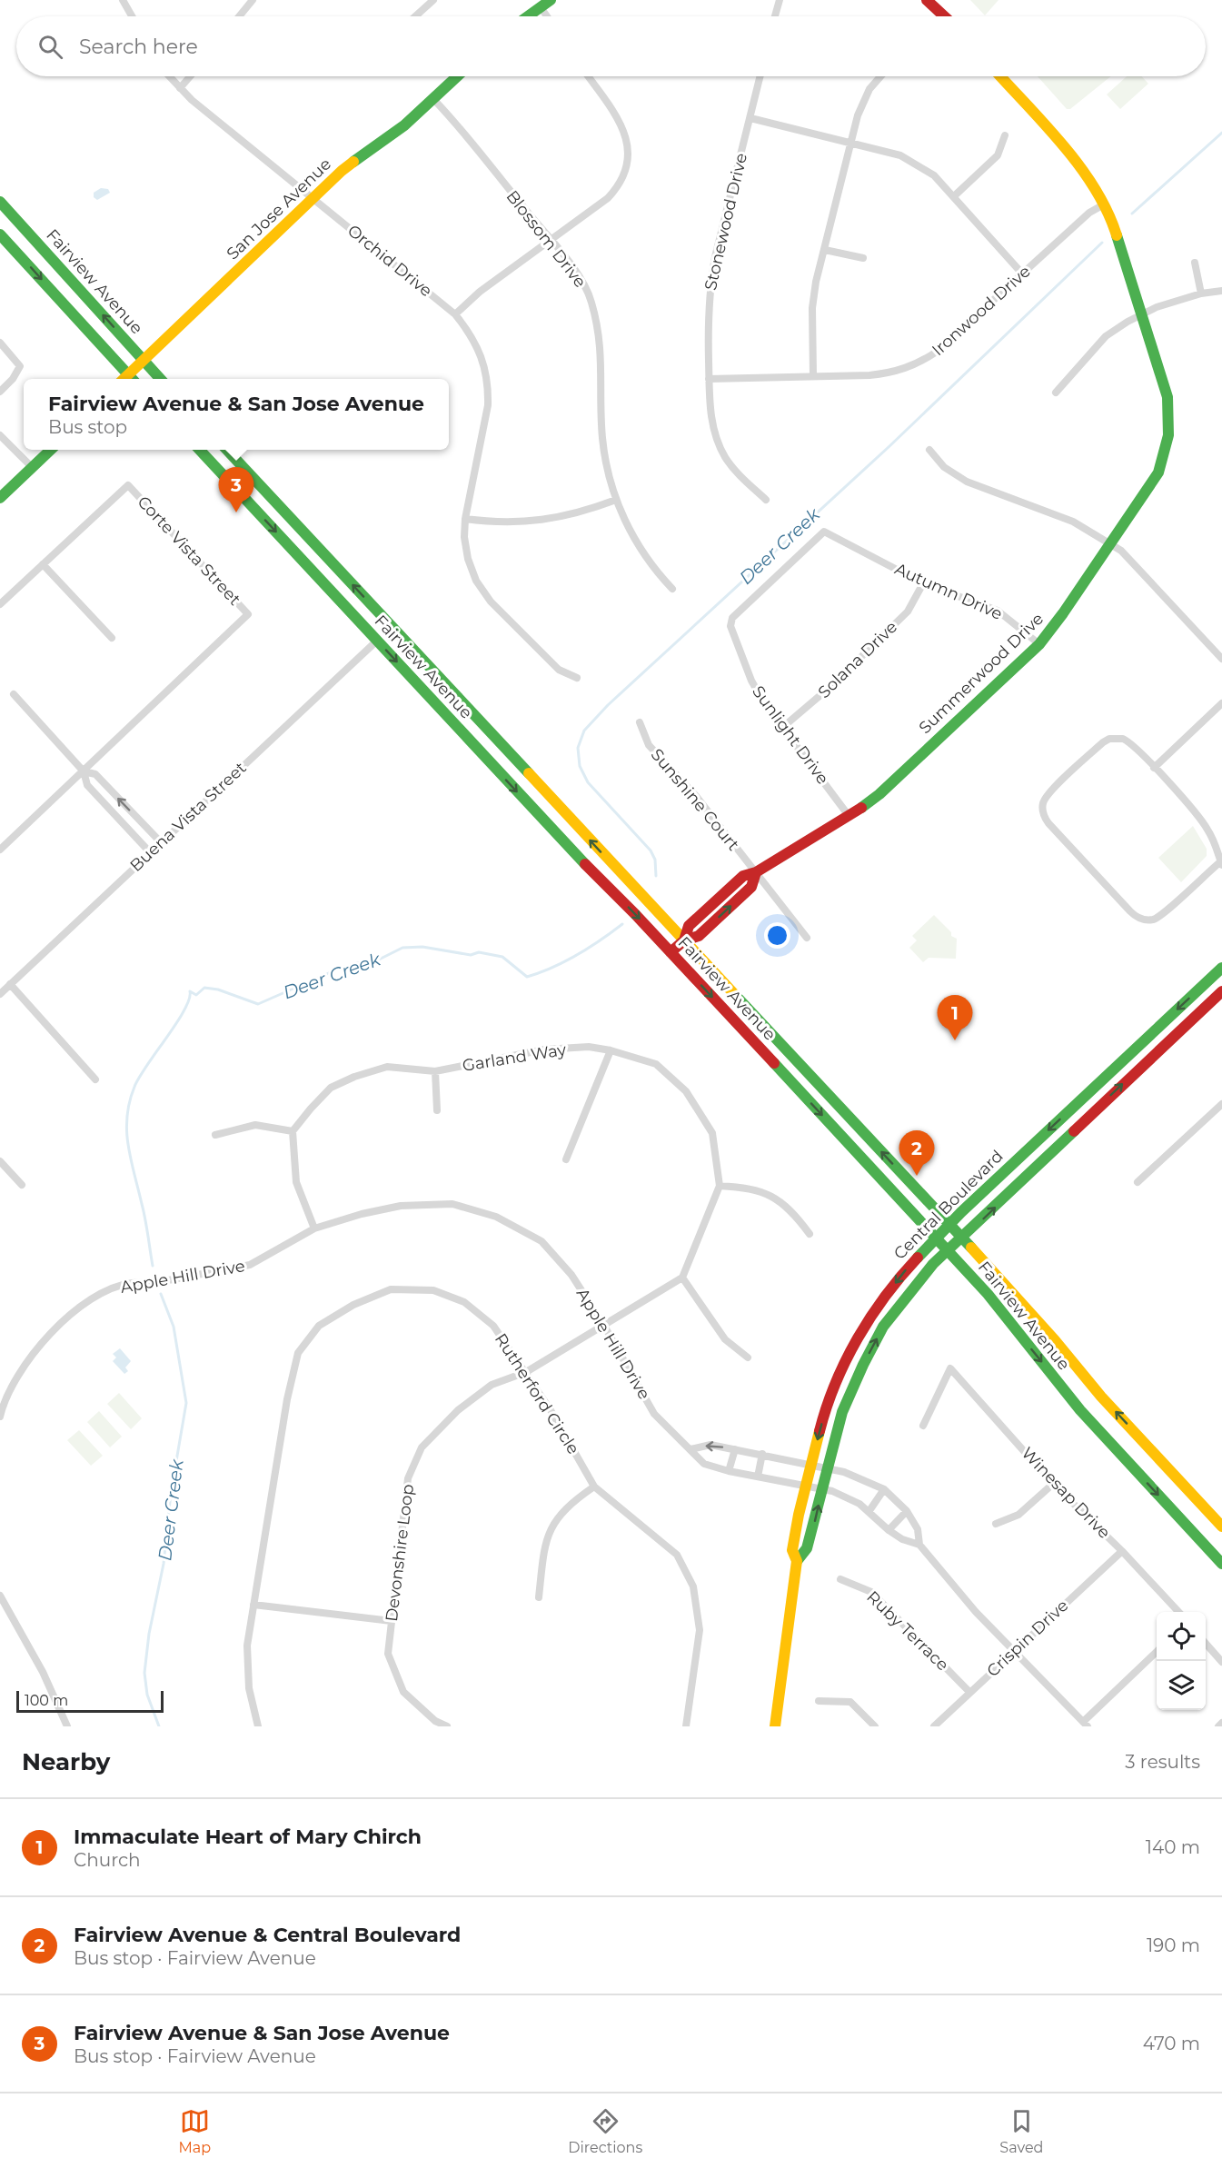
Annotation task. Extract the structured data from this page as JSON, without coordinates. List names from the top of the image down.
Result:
{
  "streets": {
    "street": [
      "San Jose Avenue",
      "Stonewood Drive",
      "Blossom Drive",
      "Orchid Drive",
      "Fairview Avenue",
      "Ironwood Drive",
      "Corte Vista Street",
      "Autumn Drive",
      "Solana Drive",
      "Summerwood Drive",
      "Sunlight Drive",
      "Sunshine Court",
      "Buena Vista Street",
      "Garland Way",
      "Central Boulevard",
      "Apple Hill Drive",
      "Rutherford Circle",
      "Winesap Drive",
      "Devonshire Loop",
      "Ruby Terrace",
      "Crispin Drive"
    ]
  },
  "crossings": [
    ["San Jose Avenue", "Blossom Drive"],
    ["San Jose Avenue", "Orchid Drive"],
    ["San Jose Avenue", "Fairview Avenue"],
    ["Stonewood Drive", "Ironwood Drive"],
    ["Fairview Avenue", "Summerwood Drive"],
    ["Fairview Avenue", "Buena Vista Street"],
    ["Fairview Avenue", "Central Boulevard"],
    ["Autumn Drive", "Solana Drive"],
    ["Autumn Drive", "Summerwood Drive"],
    ["Autumn Drive", "Sunlight Drive"],
    ["Solana Drive", "Sunlight Drive"],
    ["Summerwood Drive", "Sunlight Drive"],
    ["Summerwood Drive", "Sunshine Court"],
    ["Central Boulevard", "Apple Hill Drive"],
    ["Apple Hill Drive", "Devonshire Loop"],
    ["Apple Hill Drive", "Crispin Drive"],
    ["Rutherford Circle", "Devonshire Loop"],
    ["Winesap Drive", "Crispin Drive"],
    ["Ruby Terrace", "Crispin Drive"]
  ],
  "water": ["Deer Creek"],
  "scale_bar": "100 m",
  "page": {
    "search": "Search here",
    "popup": ["Fairview Avenue & San Jose Avenue", "Bus stop"],
    "pins": ["3", "1", "2"],
    "scale": "100 m",
    "heading": ["Nearby", "3 results"],
    "list": [
      {
        "mark": "1",
        "name": "Immaculate Heart of Mary Chirch",
        "note": "Church",
        "value": "140 m"
      },
      {
        "mark": "2",
        "name": "Fairview Avenue & Central Boulevard",
        "note": "Bus stop · Fairview Avenue",
        "value": "190 m"
      },
      {
        "mark": "3",
        "name": "Fairview Avenue & San Jose Avenue",
        "note": "Bus stop · Fairview Avenue",
        "value": "470 m"
      }
    ],
    "nav": ["Map", "Directions", "Saved"]
  }
}
